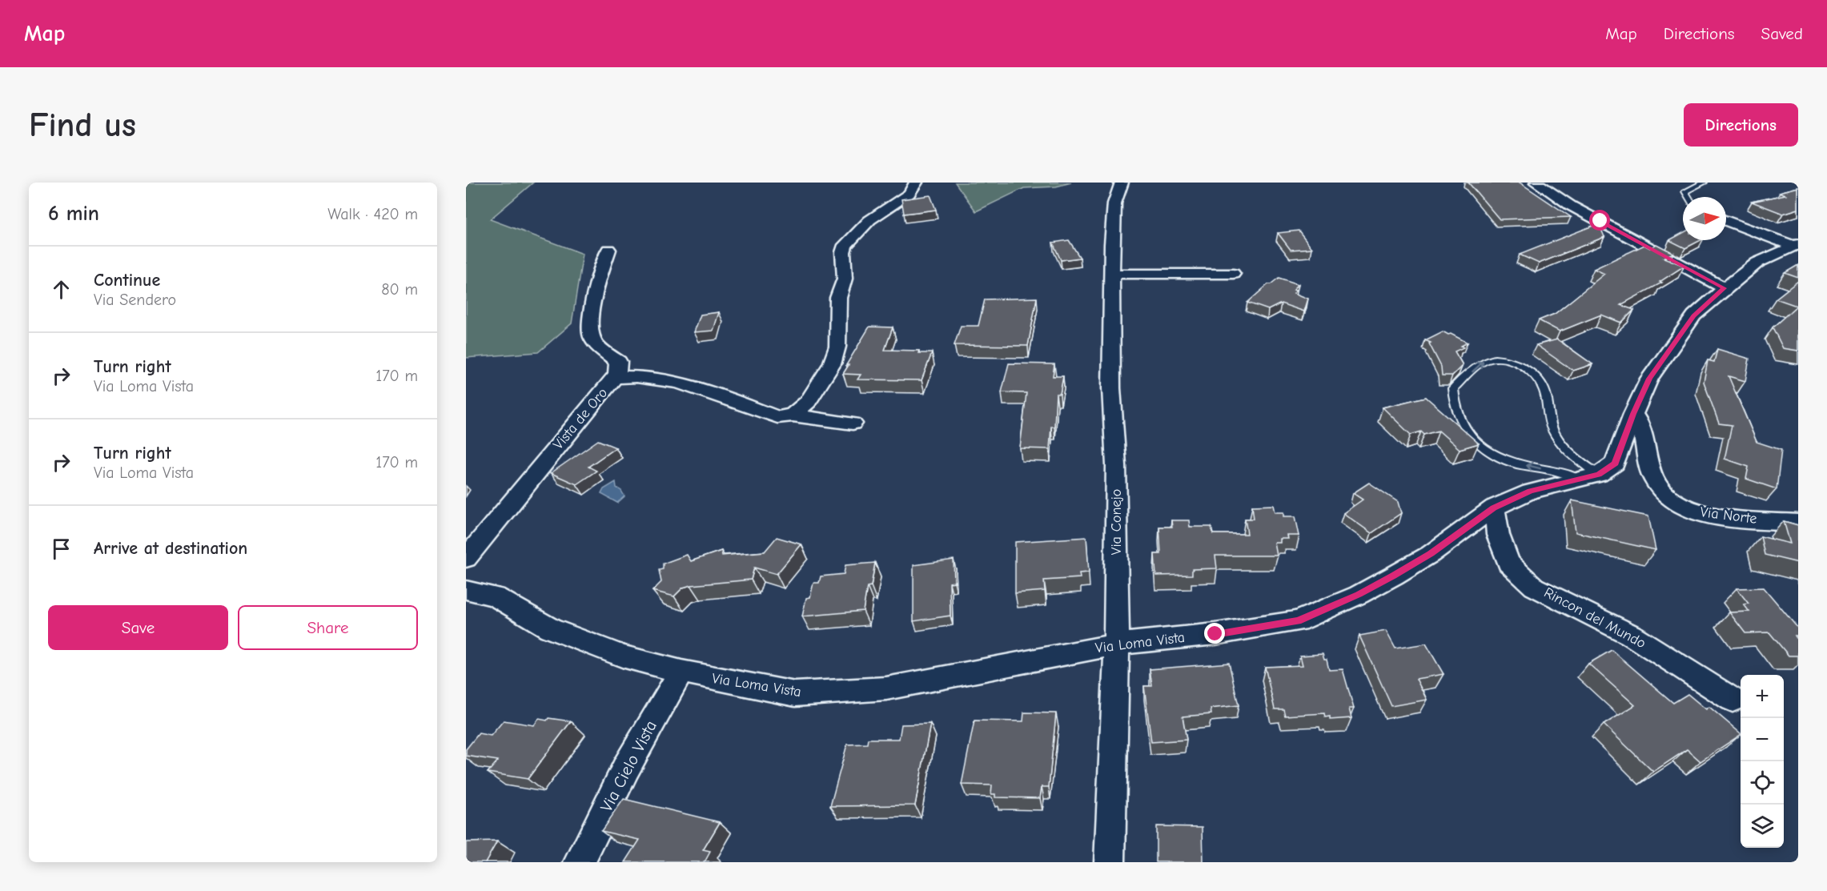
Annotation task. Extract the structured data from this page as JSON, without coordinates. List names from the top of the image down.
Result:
{
  "streets": {
    "street": [
      "Vista de Oro",
      "Via Norte",
      "Via Conejo",
      "Rincon del Mundo",
      "Via Loma Vista",
      "Via Cielo Vista"
    ]
  },
  "crossings": [
    ["Via Norte", "Via Loma Vista"],
    ["Via Conejo", "Via Loma Vista"],
    ["Rincon del Mundo", "Via Loma Vista"],
    ["Via Loma Vista", "Via Cielo Vista"]
  ],
  "north": "right",
  "page": {
    "header": "Map",
    "nav": ["Map", "Directions", "Saved"],
    "buttons": [
      "Directions",
      ["Save", "Share"]
    ],
    "title": "Find us",
    "heading": ["6 min", "Walk · 420 m"],
    "list": [
      ["Continue", "Via Sendero", "80 m"],
      ["Turn right", "Via Loma Vista", "170 m"],
      ["Turn right", "Via Loma Vista", "170 m"],
      "Arrive at destination"
    ],
    "map_buttons": ["+", "−"]
  }
}
